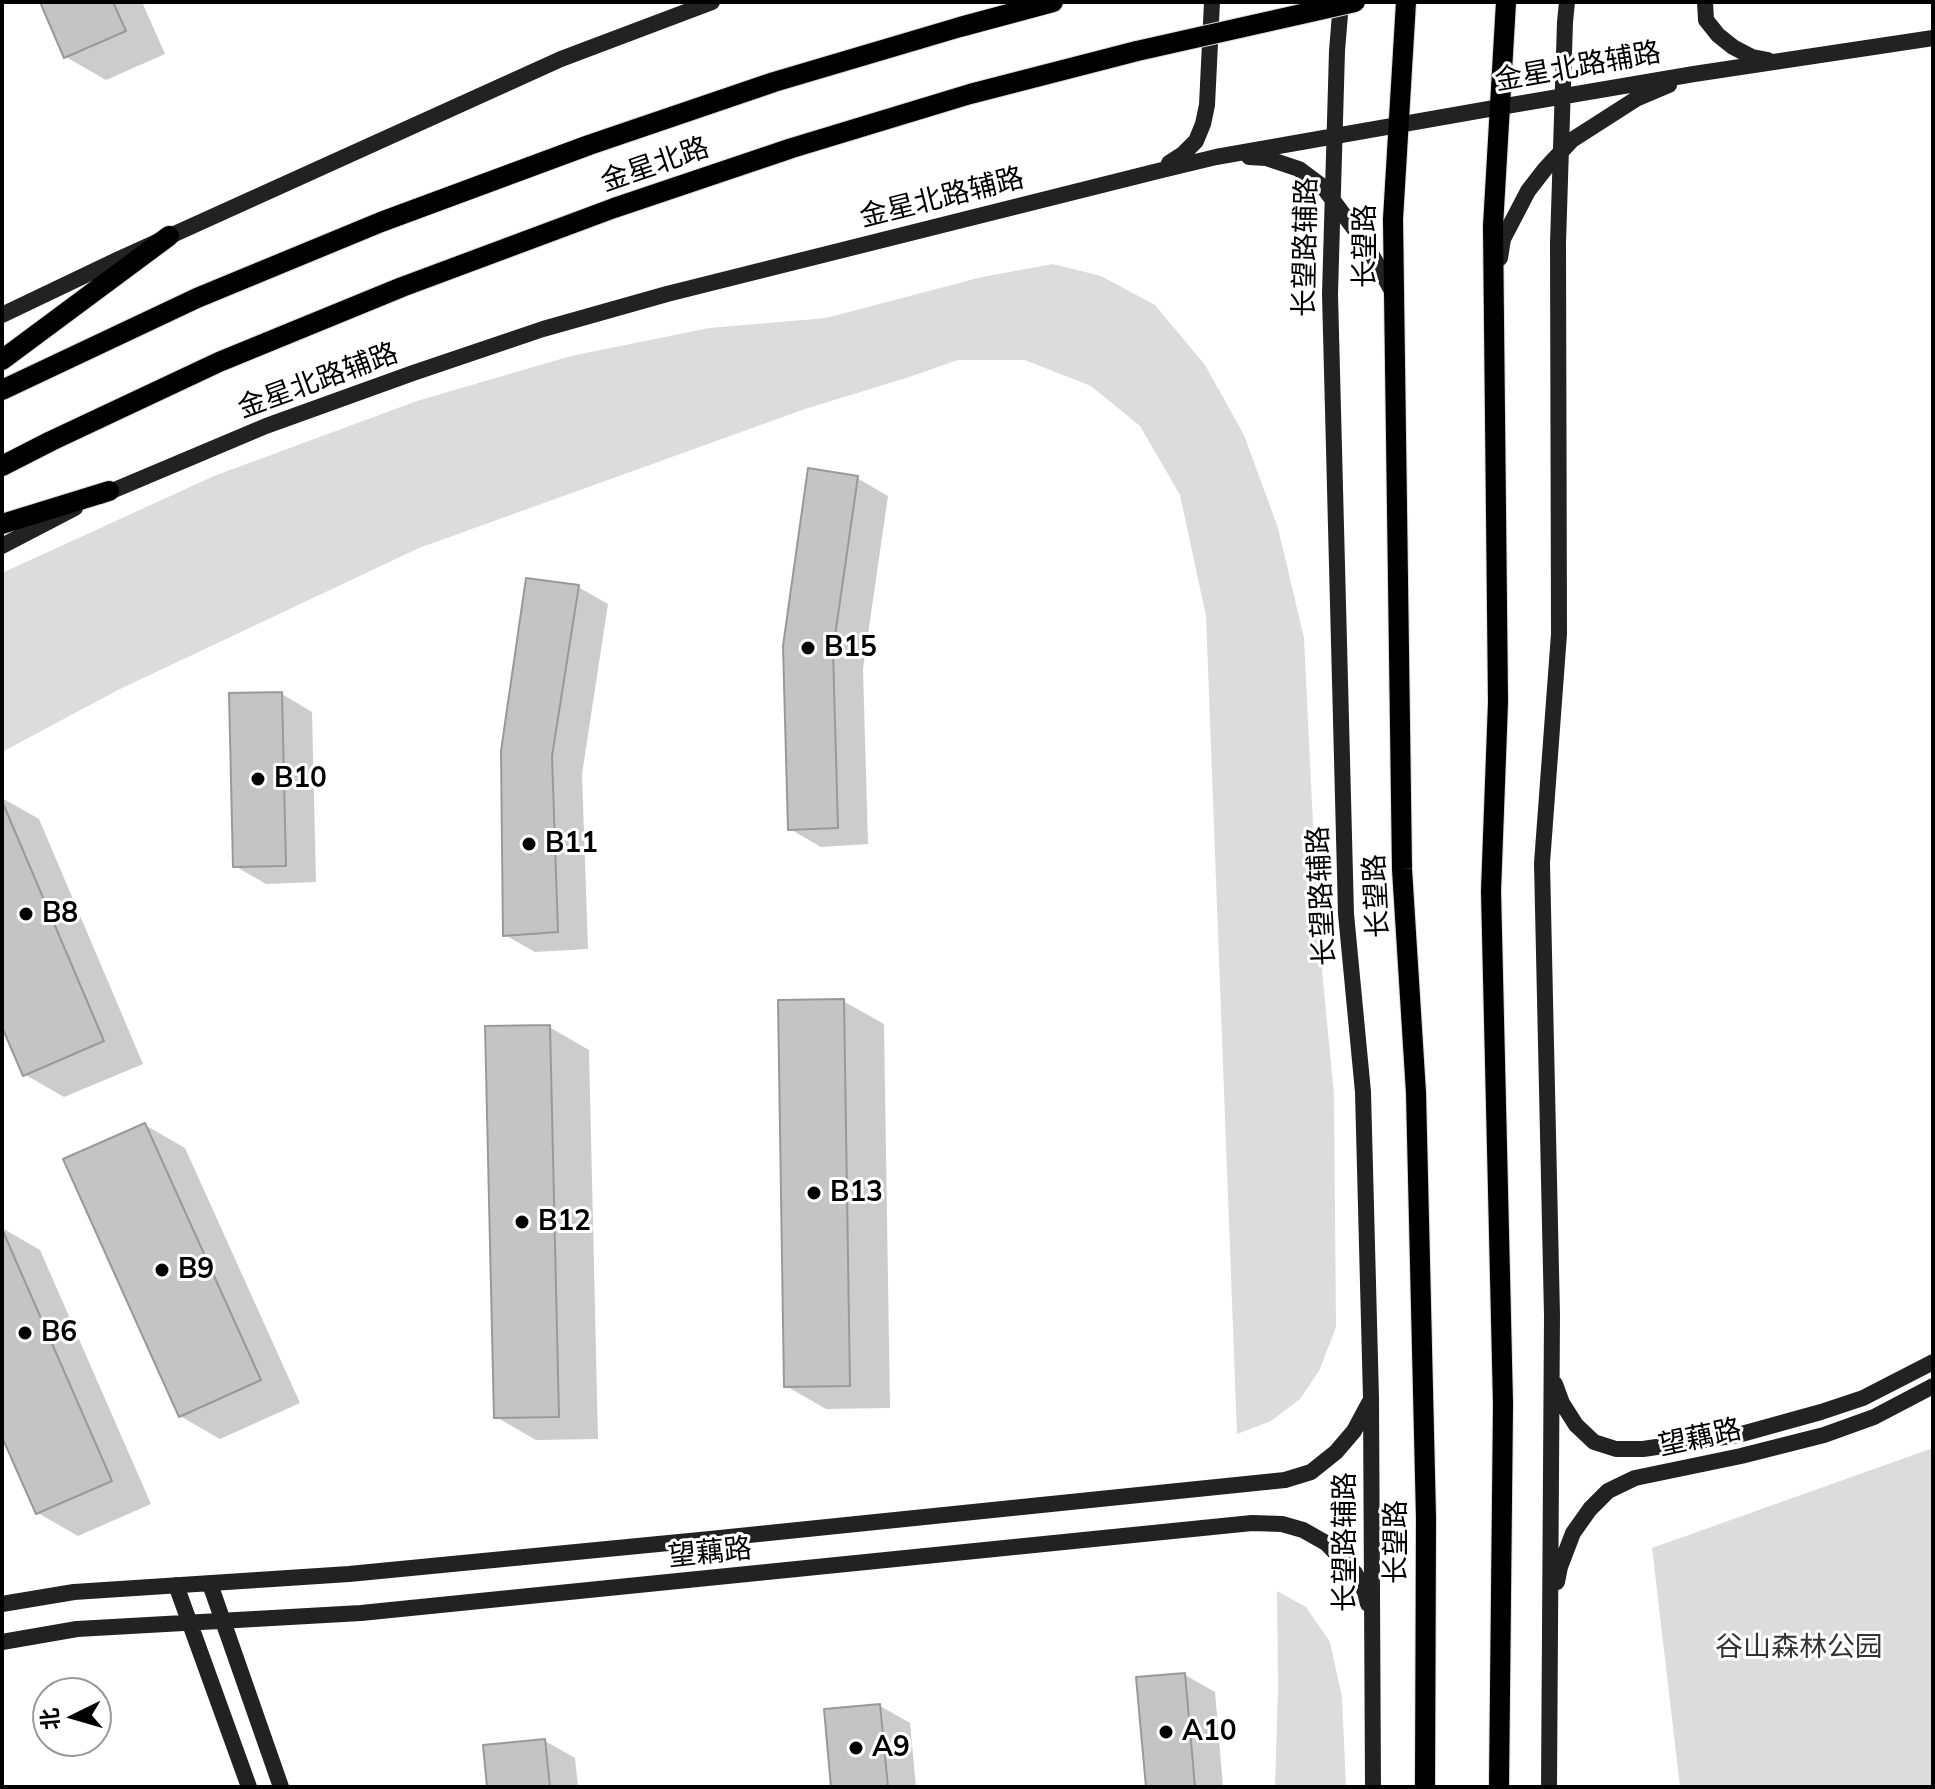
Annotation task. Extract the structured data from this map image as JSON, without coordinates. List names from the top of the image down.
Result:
{
  "streets": {
    "main road": ["金星北路", "长望路"],
    "street": ["金星北路辅路", "长望路辅路", "望藕路"]
  },
  "crossings": [
    ["金星北路辅路", "长望路"],
    ["金星北路辅路", "长望路辅路"],
    ["长望路辅路", "望藕路"]
  ],
  "parks": ["谷山森林公园"],
  "places": [
    "B15",
    "B10",
    "B11",
    "B8",
    "B13",
    "B12",
    "B9",
    "B6",
    "A10",
    "A9"
  ],
  "north": "left"
}
